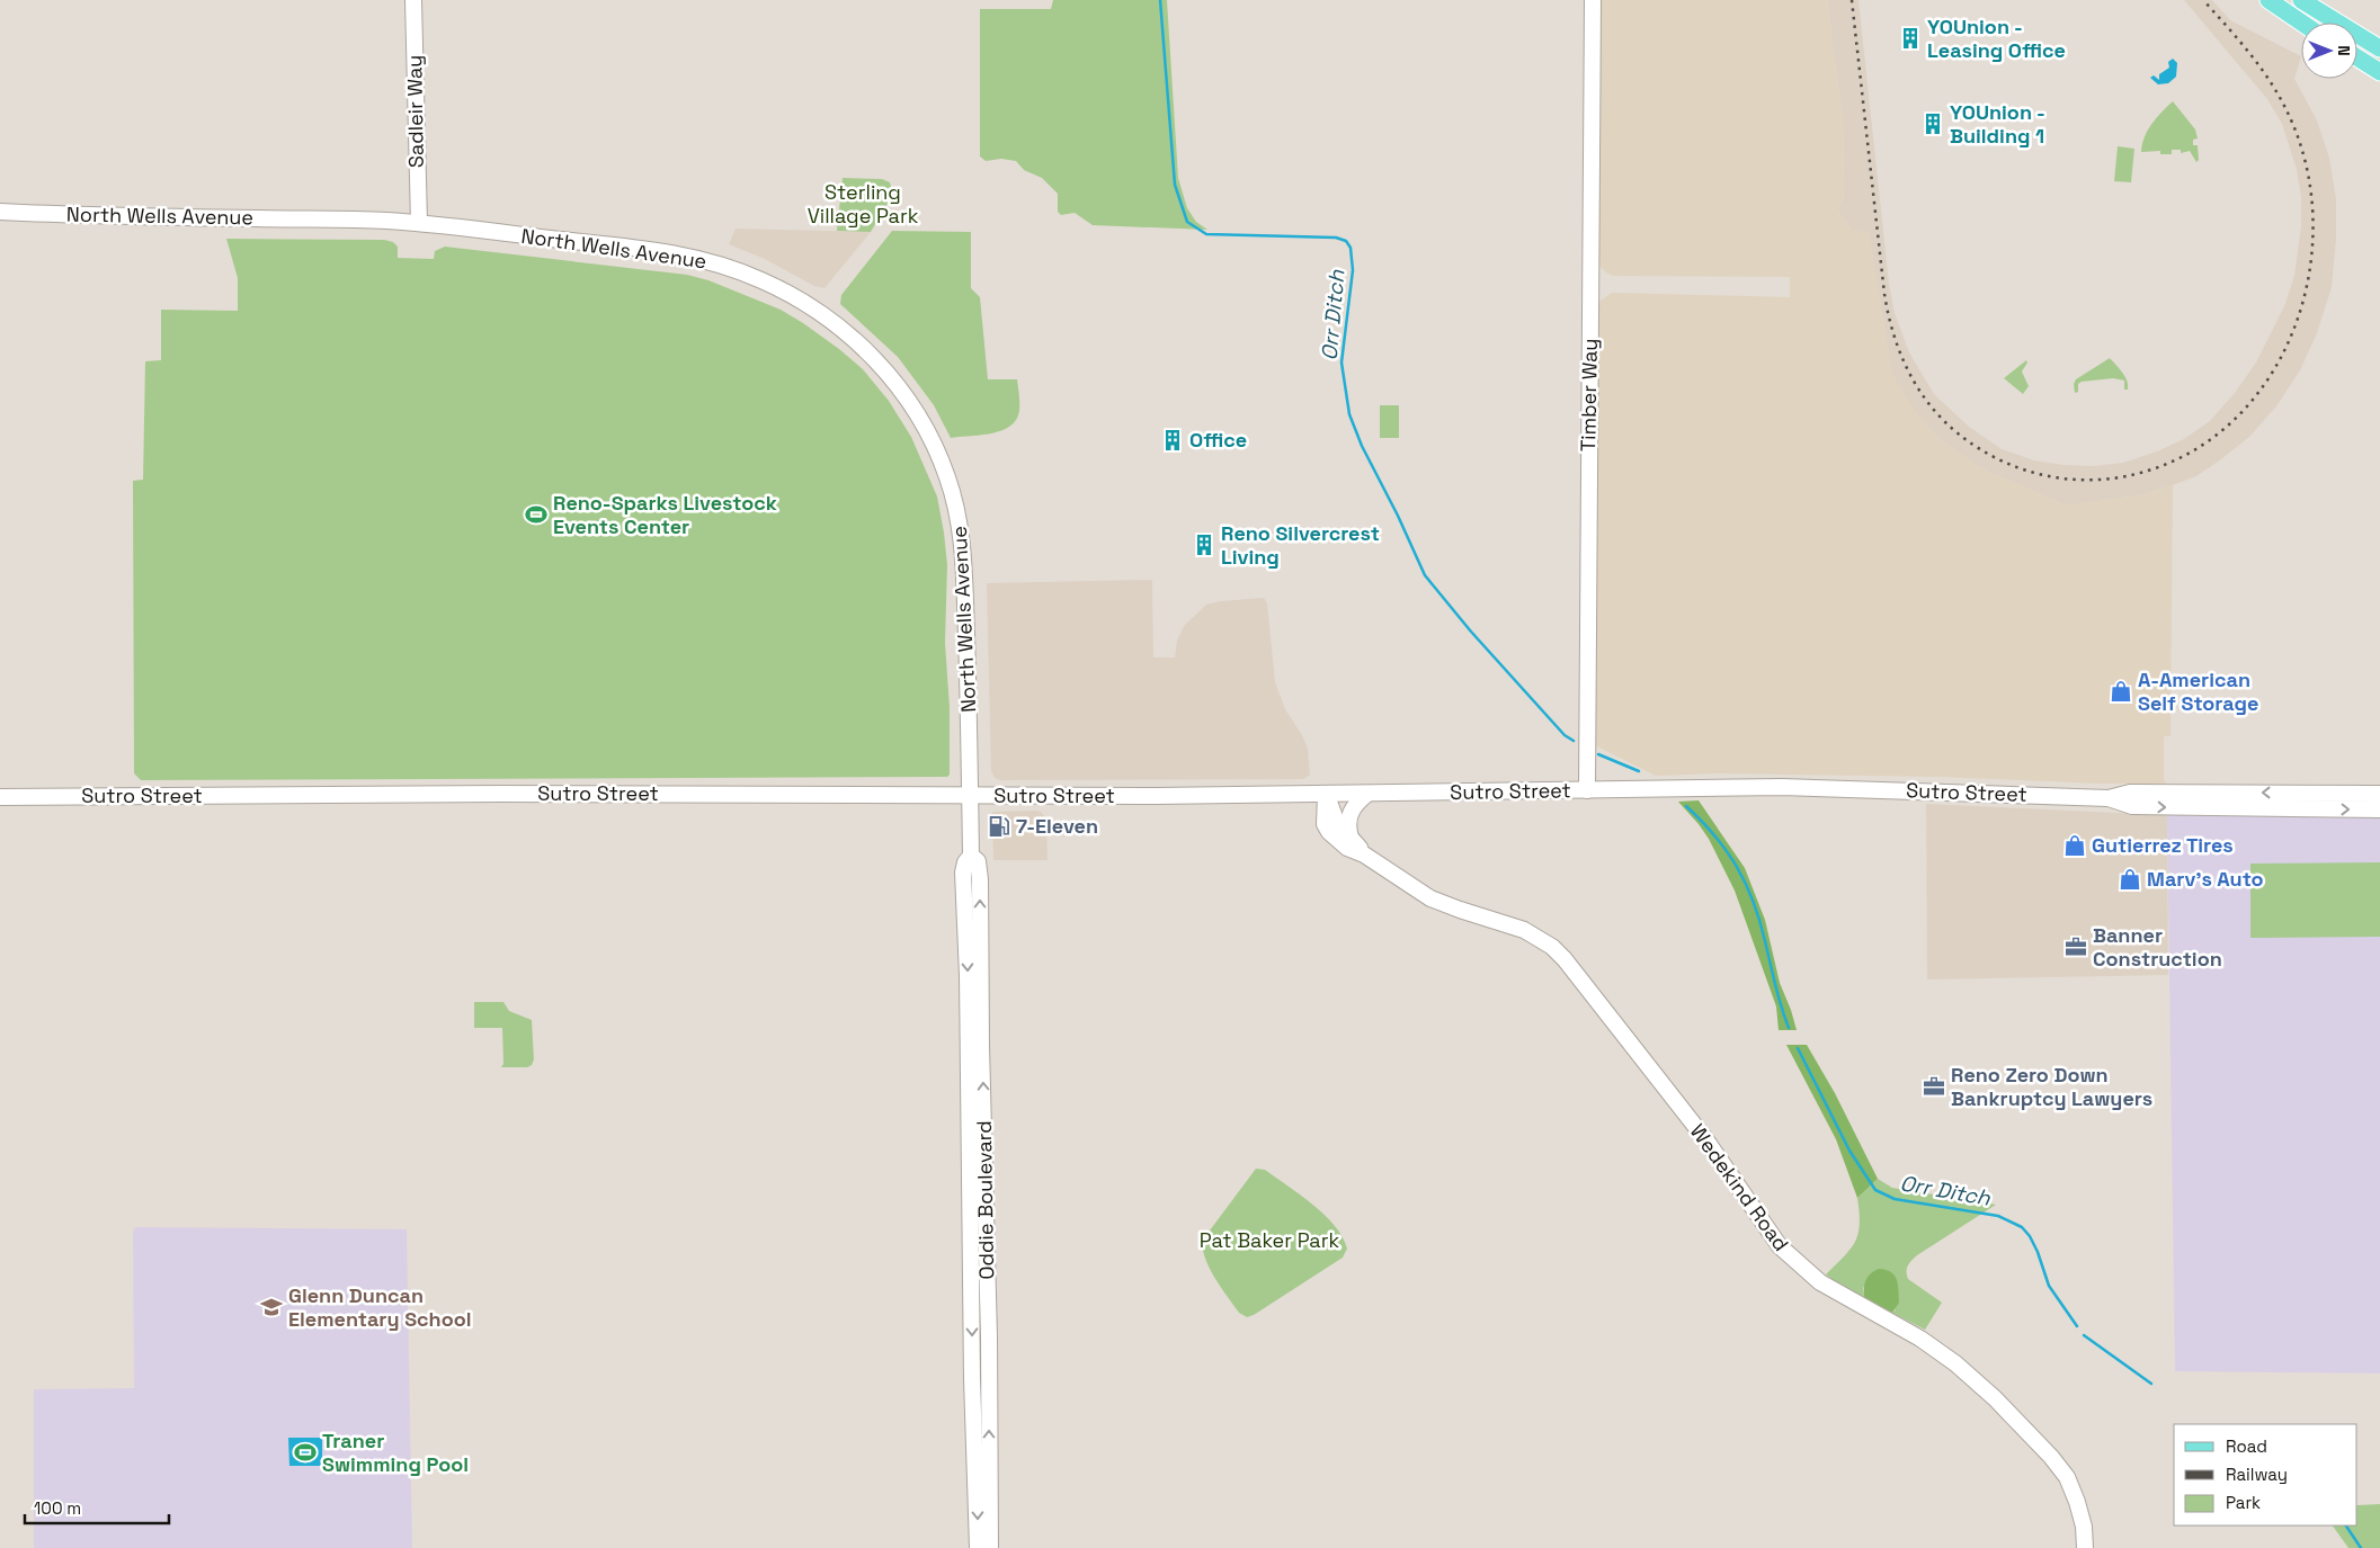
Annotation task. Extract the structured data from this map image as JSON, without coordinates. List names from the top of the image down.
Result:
{
  "streets": {
    "main road": [
      "Sadleir Way",
      "North Wells Avenue",
      "Timber Way",
      "Sutro Street",
      "Wedekind Road",
      "Oddie Boulevard"
    ]
  },
  "crossings": [
    ["Sadleir Way", "North Wells Avenue"],
    ["North Wells Avenue", "Sutro Street"],
    ["North Wells Avenue", "Oddie Boulevard"],
    ["Timber Way", "Sutro Street"],
    ["Sutro Street", "Wedekind Road"],
    ["Sutro Street", "Oddie Boulevard"]
  ],
  "water": ["Orr Ditch"],
  "parks": ["Sterling Village Park", "Pat Baker Park"],
  "places": {
    "building": [
      "YOUnion - Leasing Office",
      "YOUnion - Building 1",
      "Office",
      "Reno Silvercrest Living"
    ],
    "sports": ["Reno-Sparks Livestock Events Center", "Traner Swimming Pool"],
    "shop": ["A-American Self Storage", "Gutierrez Tires", "Marv's Auto"],
    "fuel station": ["7-Eleven"],
    "office": ["Banner Construction", "Reno Zero Down Bankruptcy Lawyers"],
    "school or university": ["Glenn Duncan Elementary School"]
  },
  "legend": ["Road", "Railway", "Park"],
  "scale_bar": "100 m",
  "north": "right"
}
